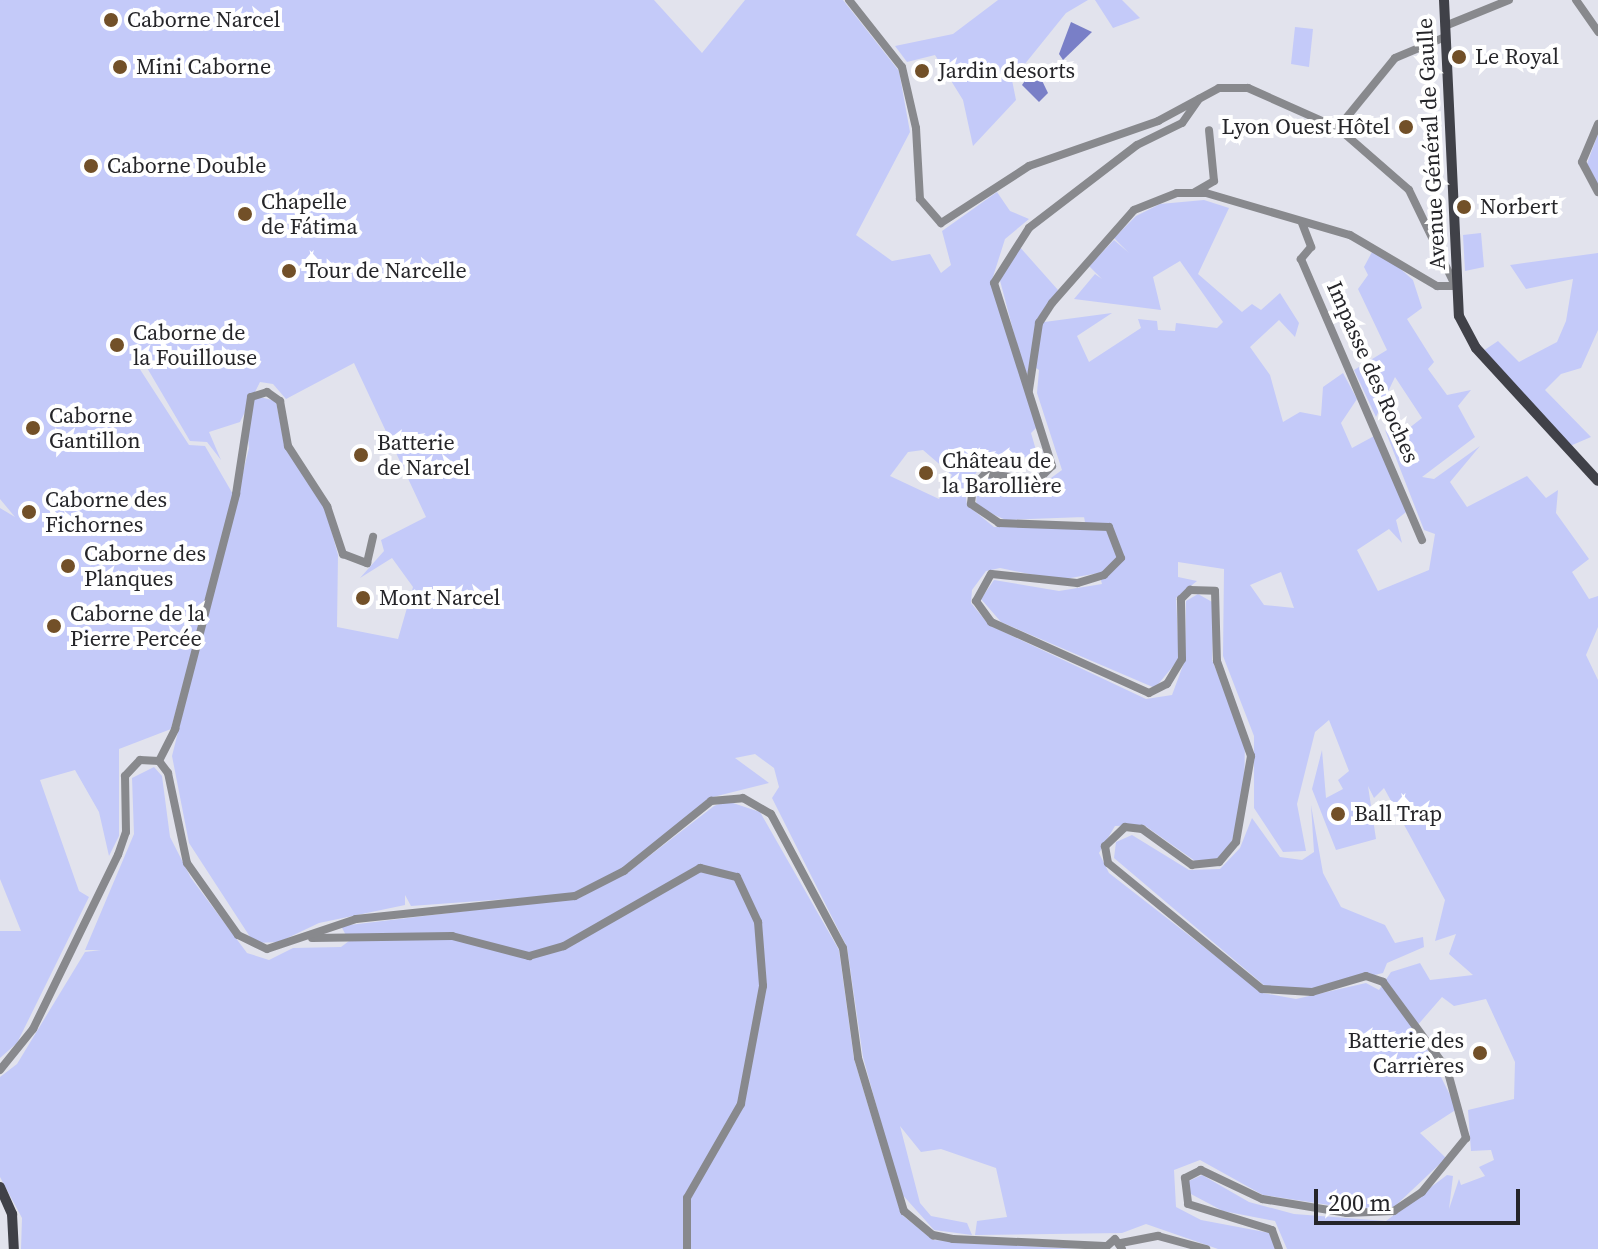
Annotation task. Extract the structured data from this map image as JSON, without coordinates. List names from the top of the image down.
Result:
{
  "streets": {
    "main road": ["Avenue Général de Gaulle"],
    "street": ["Impasse des Roches"]
  },
  "places": [
    "Caborne Narcel",
    "Le Royal",
    "Mini Caborne",
    "Jardin desorts",
    "Lyon Ouest Hôtel",
    "Caborne Double",
    "Norbert",
    "Chapelle de Fátima",
    "Tour de Narcelle",
    "Caborne de la Fouillouse",
    "Caborne Gantillon",
    "Batterie de Narcel",
    "Château de la Barollière",
    "Caborne des Fichornes",
    "Caborne des Planques",
    "Mont Narcel",
    "Caborne de la Pierre Percée",
    "Ball Trap",
    "Batterie des Carrières"
  ],
  "scale_bar": "200 m"
}
